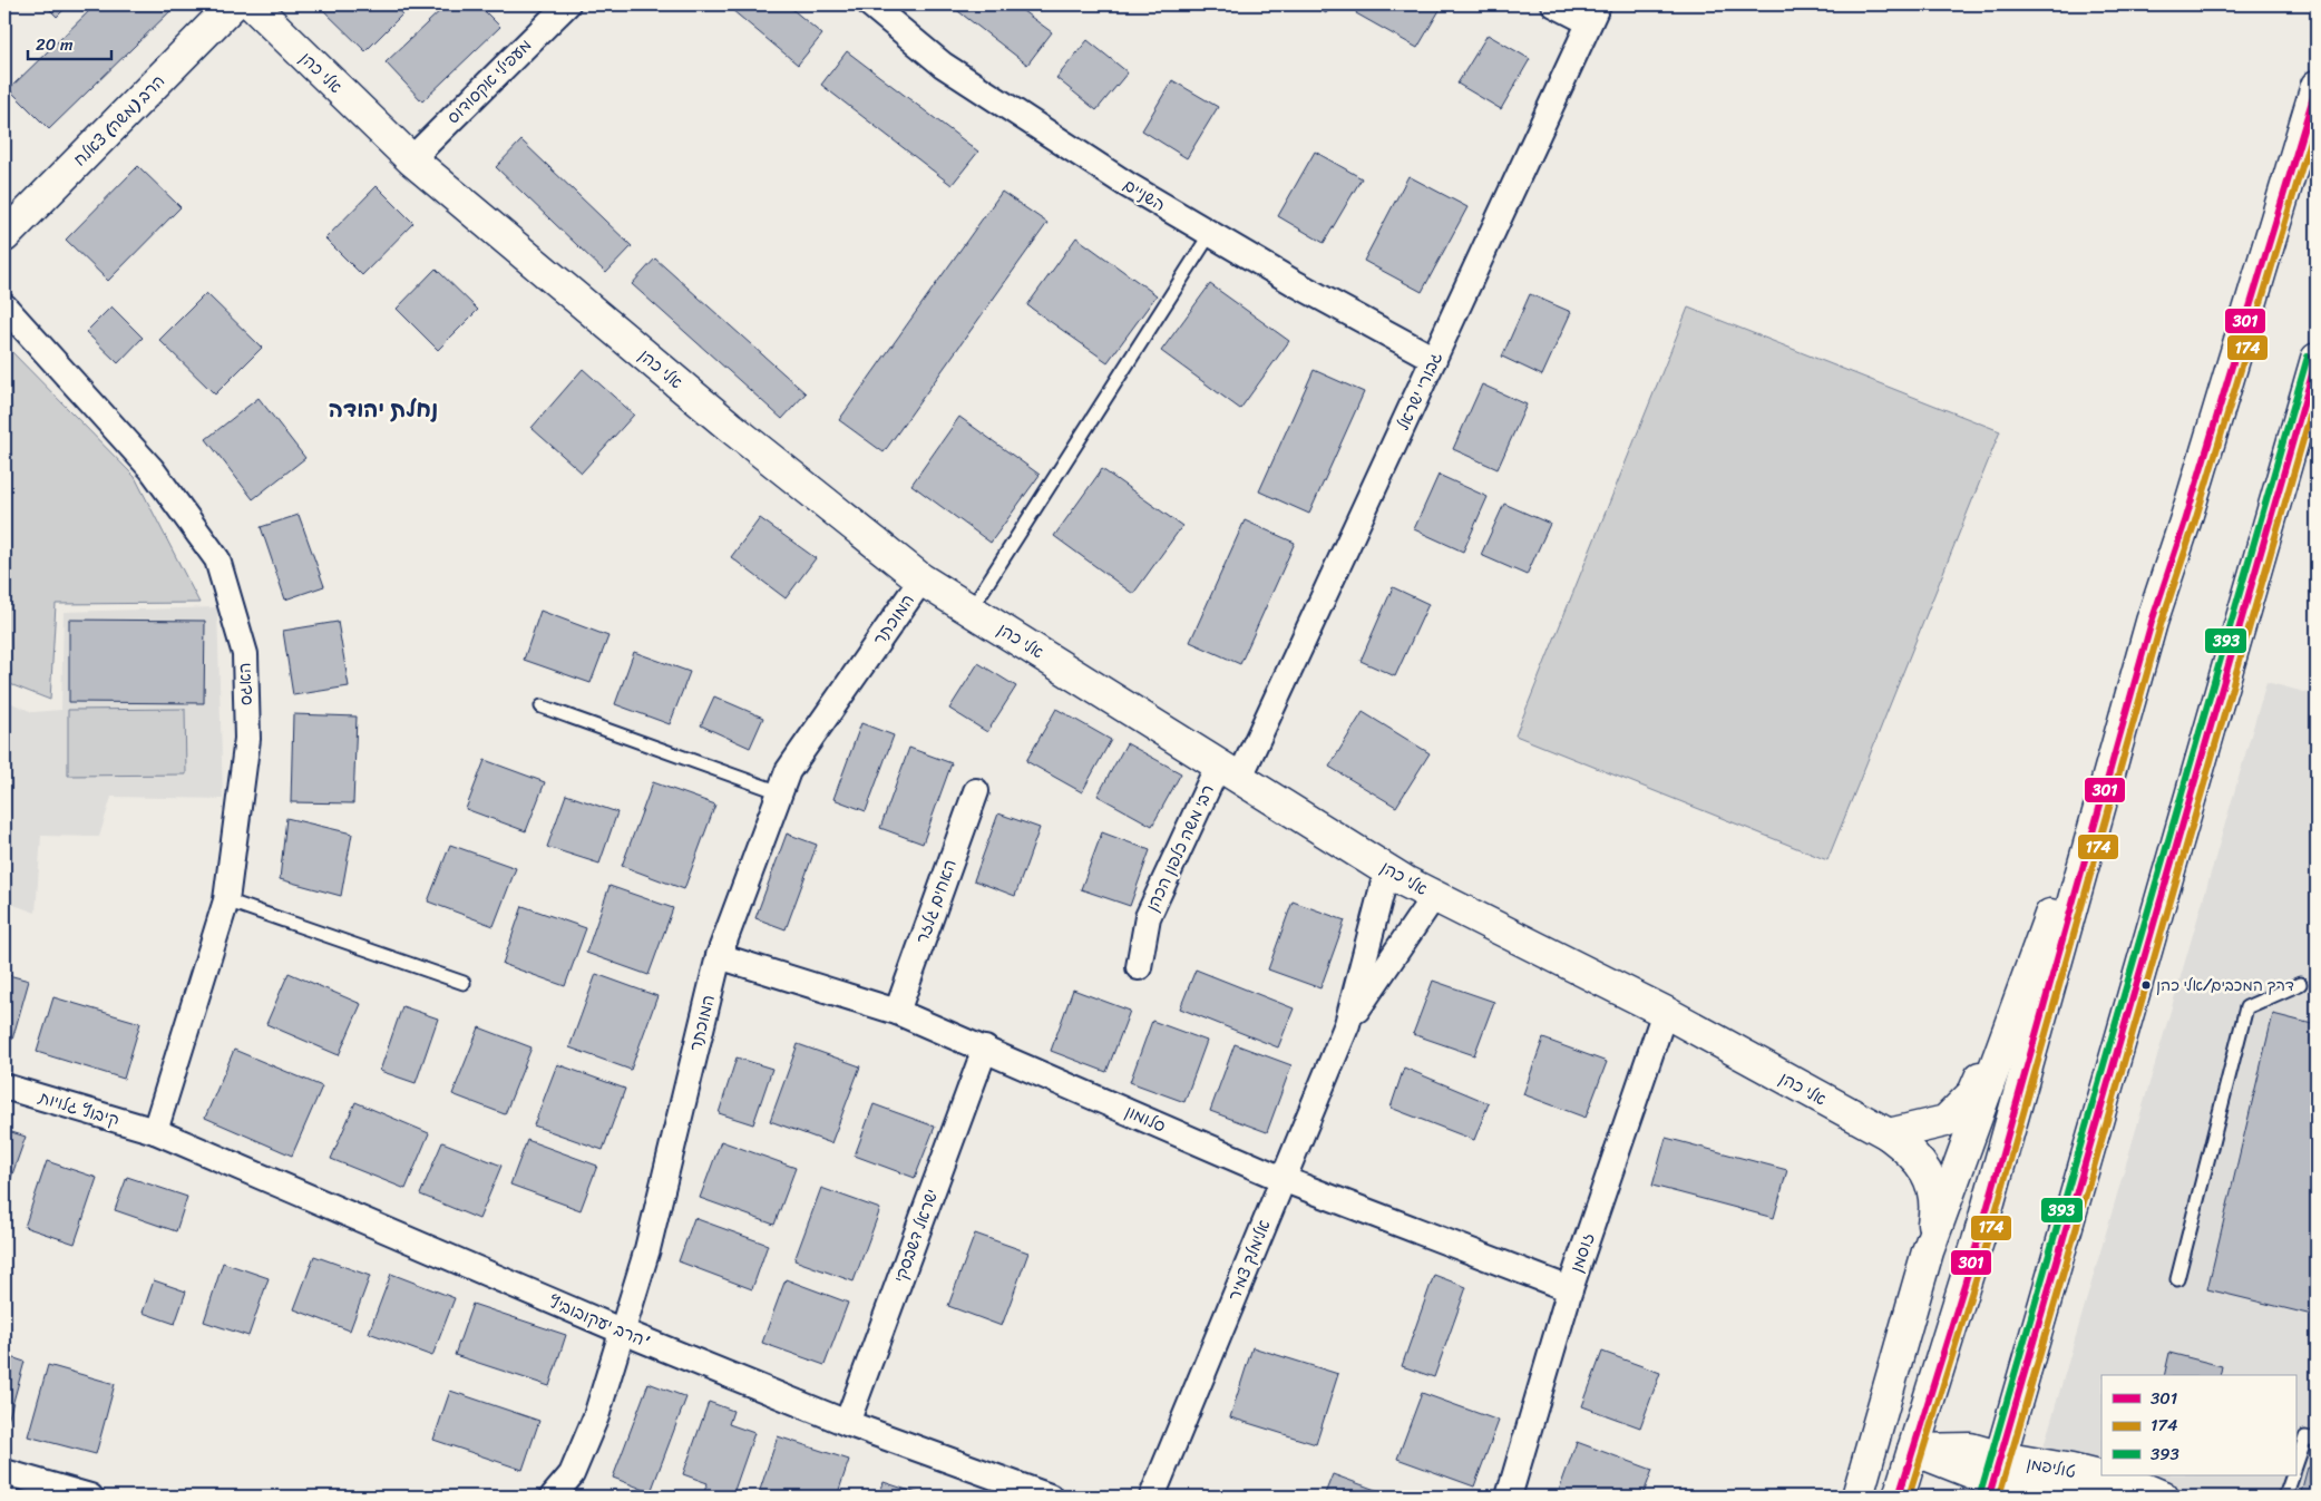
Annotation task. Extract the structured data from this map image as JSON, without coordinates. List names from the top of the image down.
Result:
{
  "streets": {
    "main road": ["אלי כהן", "הרב (משה) צאלח", "טוליפמן"],
    "street": [
      "מעפילי אקסודוס",
      "השניים",
      "גבורי ישראל",
      "המוכתר",
      "האגס",
      "רבי משה כלפון הכהן",
      "האחים גלזר",
      "קיבוץ גלויות",
      "סלומון",
      "ישראל דשבסקי",
      "זוסמן",
      "אלימלך צמיר",
      "הרב יעקובוביץ'"
    ]
  },
  "crossings": [
    ["אלי כהן", "מעפילי אקסודוס"],
    ["אלי כהן", "גבורי ישראל"],
    ["אלי כהן", "המוכתר"],
    ["אלי כהן", "רבי משה כלפון הכהן"],
    ["אלי כהן", "זוסמן"],
    ["אלי כהן", "אלימלך צמיר"],
    ["השניים", "גבורי ישראל"],
    ["גבורי ישראל", "רבי משה כלפון הכהן"],
    ["המוכתר", "סלומון"],
    ["המוכתר", "הרב יעקובוביץ'"],
    ["האגס", "קיבוץ גלויות"],
    ["האגס", "הרב יעקובוביץ'"],
    ["האחים גלזר", "סלומון"],
    ["קיבוץ גלויות", "הרב יעקובוביץ'"],
    ["סלומון", "ישראל דשבסקי"],
    ["סלומון", "זוסמן"],
    ["סלומון", "אלימלך צמיר"],
    ["ישראל דשבסקי", "הרב יעקובוביץ'"]
  ],
  "districts": ["נחלת יהודה"],
  "places": ["דרך המכבים/אלי כהן"],
  "lines": ["transit line 301", "transit line 174", "transit line 393"],
  "legend": ["301", "174", "393"],
  "scale_bar": "20 m"
}
